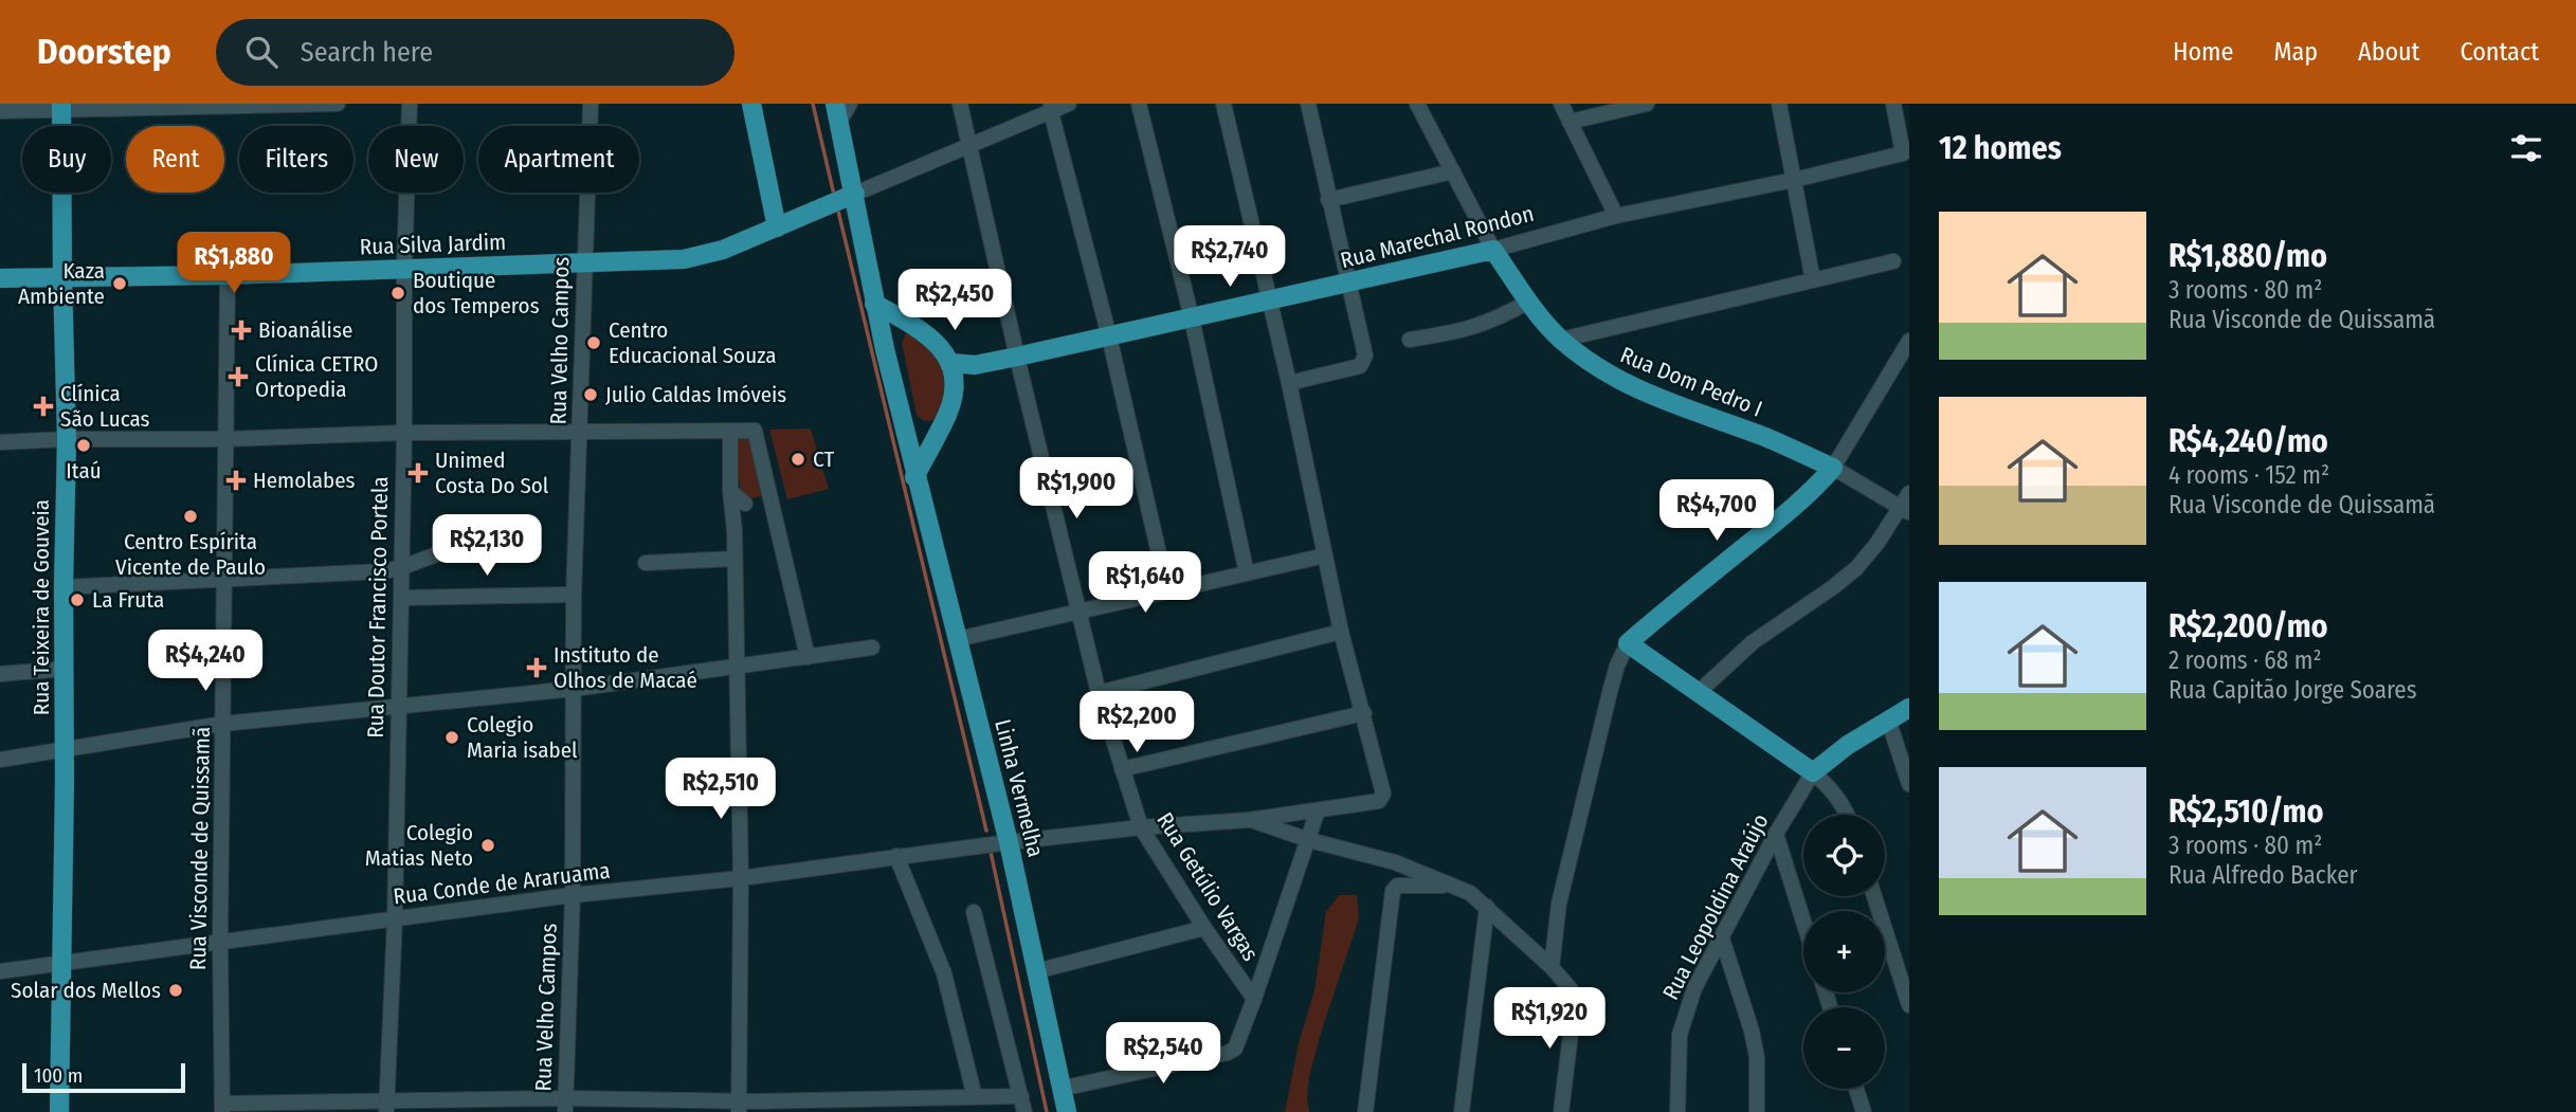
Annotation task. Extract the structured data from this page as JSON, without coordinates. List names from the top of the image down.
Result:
{
  "streets": {
    "main road": [
      "Rua Marechal Rondon",
      "Rua Silva Jardim",
      "Rua Dom Pedro I",
      "Rua Teixeira de Gouveia",
      "Linha Vermelha"
    ],
    "street": [
      "Rua Velho Campos",
      "Rua Doutor Francisco Portela",
      "Rua Visconde de Quissamã",
      "Rua Conde de Araruama",
      "Rua Getúlio Vargas",
      "Rua Leopoldina Araújo"
    ]
  },
  "crossings": [
    ["Rua Marechal Rondon", "Rua Dom Pedro I"],
    ["Rua Marechal Rondon", "Rua Getúlio Vargas"],
    ["Rua Silva Jardim", "Rua Velho Campos"],
    ["Rua Silva Jardim", "Rua Teixeira de Gouveia"],
    ["Rua Silva Jardim", "Rua Doutor Francisco Portela"],
    ["Rua Silva Jardim", "Linha Vermelha"],
    ["Rua Silva Jardim", "Rua Visconde de Quissamã"],
    ["Rua Velho Campos", "Rua Conde de Araruama"],
    ["Rua Teixeira de Gouveia", "Rua Conde de Araruama"],
    ["Rua Doutor Francisco Portela", "Rua Conde de Araruama"],
    ["Linha Vermelha", "Rua Conde de Araruama"],
    ["Rua Visconde de Quissamã", "Rua Conde de Araruama"],
    ["Rua Conde de Araruama", "Rua Getúlio Vargas"]
  ],
  "places": {
    "other": [
      "Kaza Ambiente",
      "Boutique dos Temperos",
      "Centro Educacional Souza",
      "Julio Caldas Imóveis",
      "Itaú",
      "CT",
      "Centro Espírita Vicente de Paulo",
      "La Fruta",
      "Colegio Maria isabel",
      "Colegio Matias Neto",
      "Solar dos Mellos"
    ],
    "health": [
      "Bioanálise",
      "Clínica CETRO Ortopedia",
      "Clínica São Lucas",
      "Unimed Costa Do Sol",
      "Hemolabes",
      "Instituto de Olhos de Macaé"
    ]
  },
  "scale_bar": "100 m",
  "page": {
    "header": "Doorstep",
    "search": "Search here",
    "nav": [
      "Home",
      "Map",
      "About",
      "Contact"
    ],
    "heading": "12 homes",
    "chip": [
      "Buy",
      "Rent",
      "Filters",
      "New",
      "Apartment"
    ],
    "list": [
      {
        "name": "R$1,880/mo",
        "note": "3 rooms · 80 m² · Rua Visconde de Quissamã"
      },
      {
        "name": "R$4,240/mo",
        "note": "4 rooms · 152 m² · Rua Visconde de Quissamã"
      },
      {
        "name": "R$2,200/mo",
        "note": "2 rooms · 68 m² · Rua Capitão Jorge Soares"
      },
      {
        "name": "R$2,510/mo",
        "note": "3 rooms · 80 m² · Rua Alfredo Backer"
      }
    ],
    "price": [
      "R$2,740",
      "R$1,880",
      "R$2,450",
      "R$1,900",
      "R$4,700",
      "R$2,130",
      "R$1,640",
      "R$4,240",
      "R$2,200",
      "R$2,510",
      "R$1,920",
      "R$2,540"
    ],
    "map_buttons": ["+", "−"],
    "scale": "100 m"
  }
}
